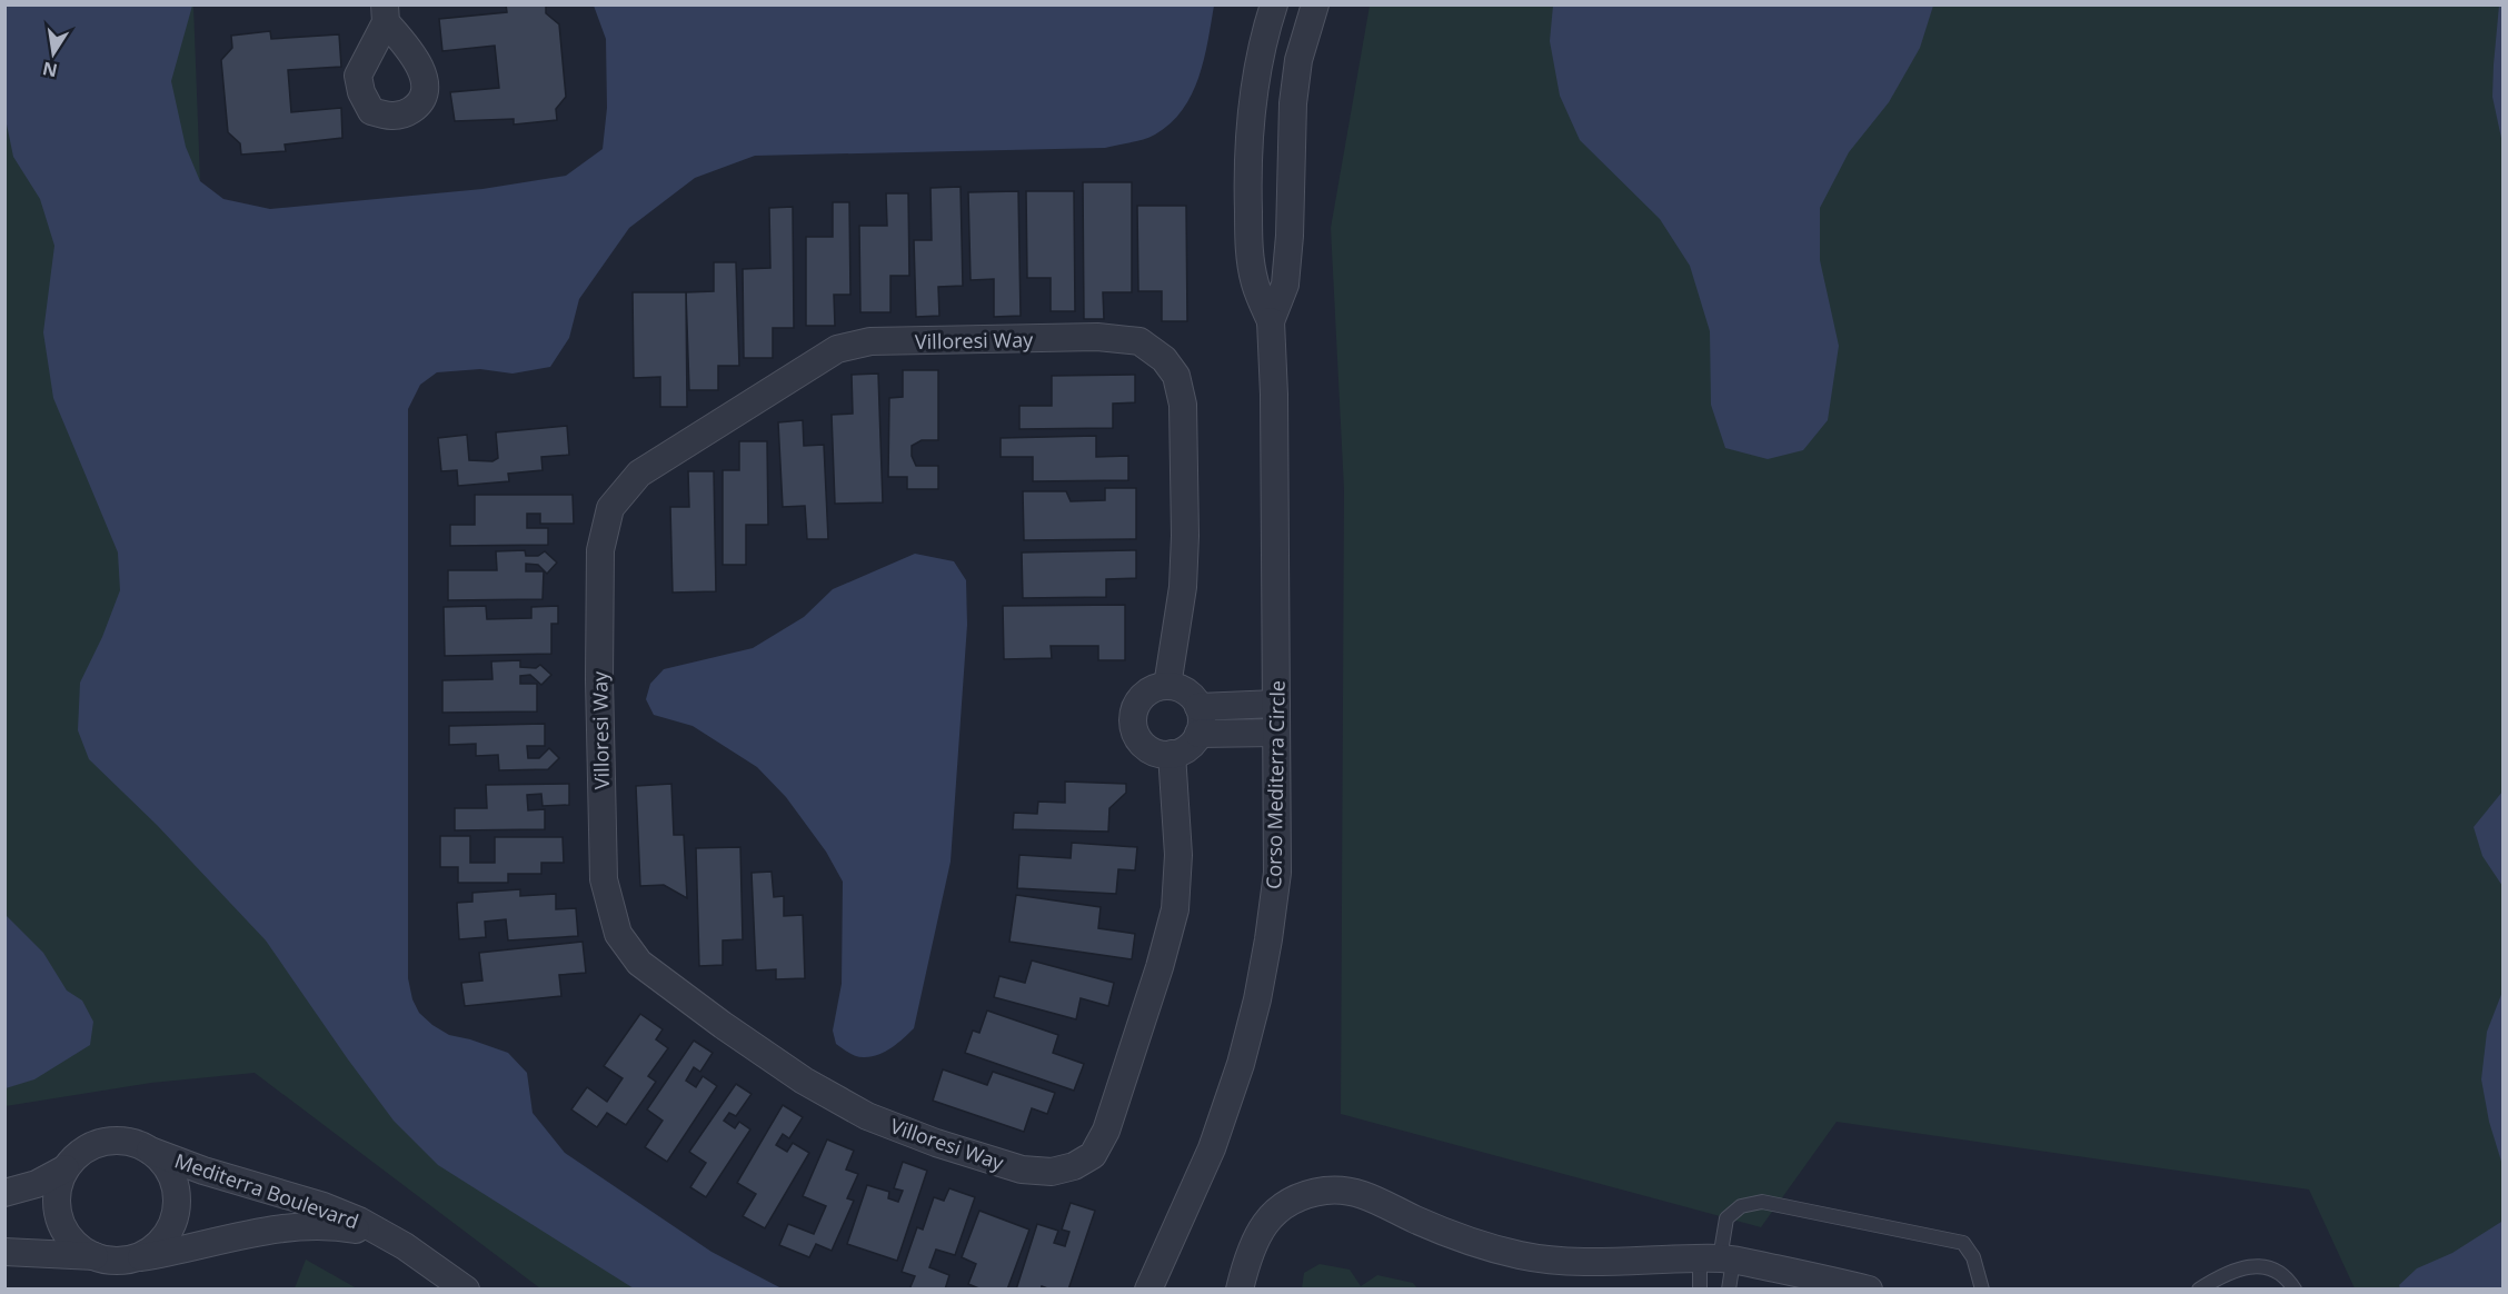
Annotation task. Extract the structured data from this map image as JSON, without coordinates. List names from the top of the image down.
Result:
{
  "streets": {
    "street": ["Villoresi Way", "Corso Mediterra Circle", "Mediterra Boulevard"]
  },
  "north": "bottom"
}
